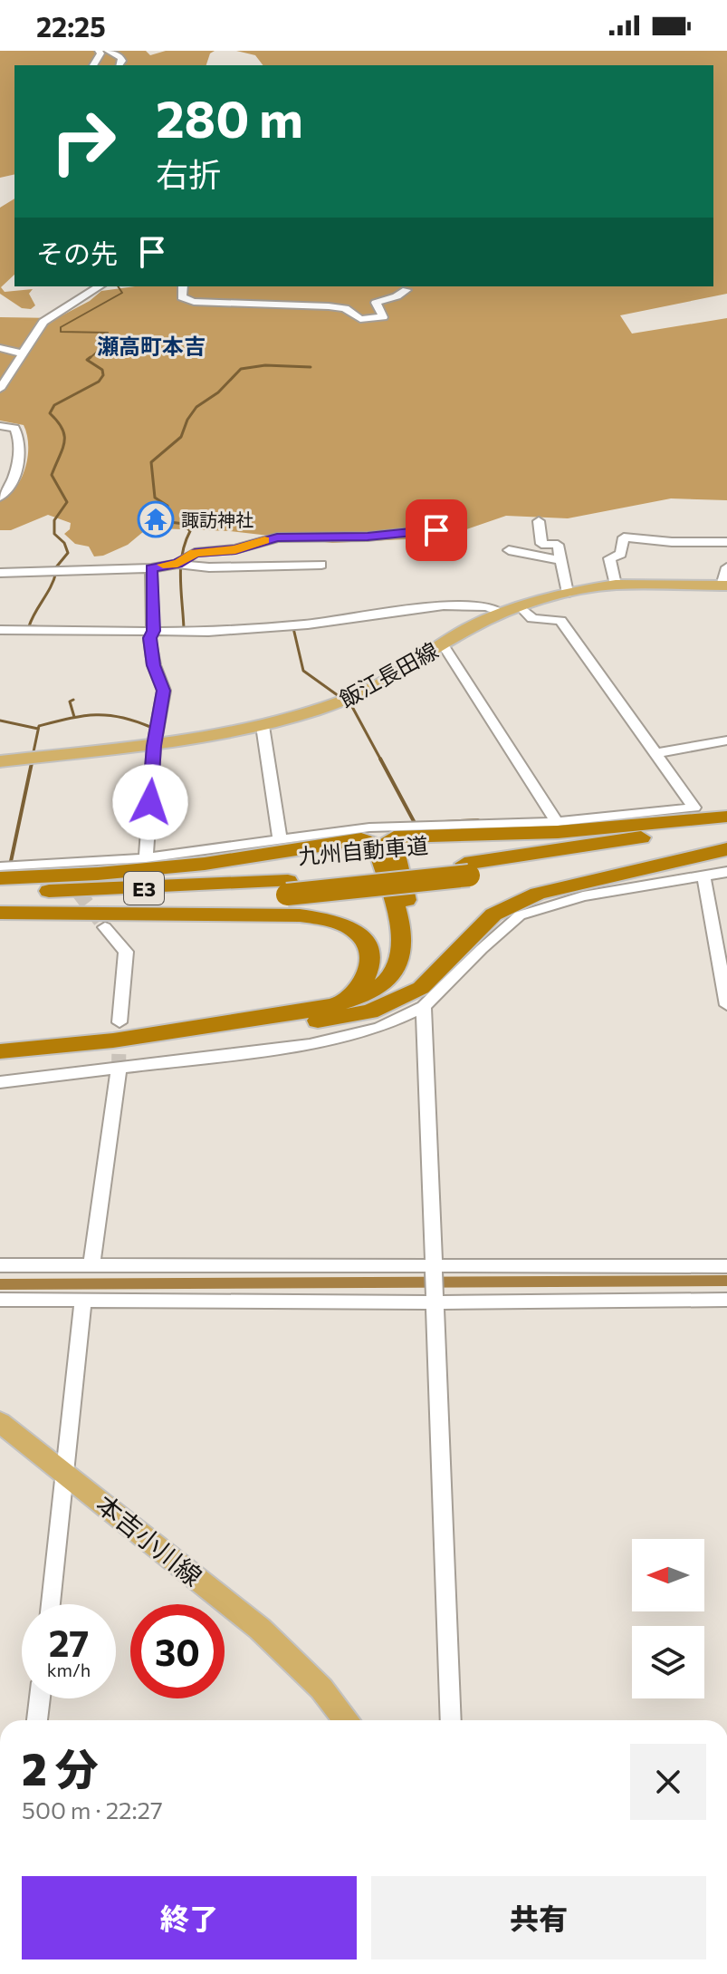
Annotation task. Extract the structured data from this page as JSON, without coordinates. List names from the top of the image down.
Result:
{
  "streets": {
    "highway": ["九州自動車道", "E3"],
    "main road": ["飯江長田線", "本吉小川線"]
  },
  "districts": ["瀬高町本吉"],
  "places": {
    "temple": ["諏訪神社"]
  },
  "north": "left",
  "page": {
    "status": "22:25",
    "turn": ["280 m", "右折"],
    "then": "その先",
    "speed": "27 km/h",
    "limit": "30",
    "heading": ["2 分", "500 m · 22:27"],
    "buttons": ["終了", "共有"]
  }
}
